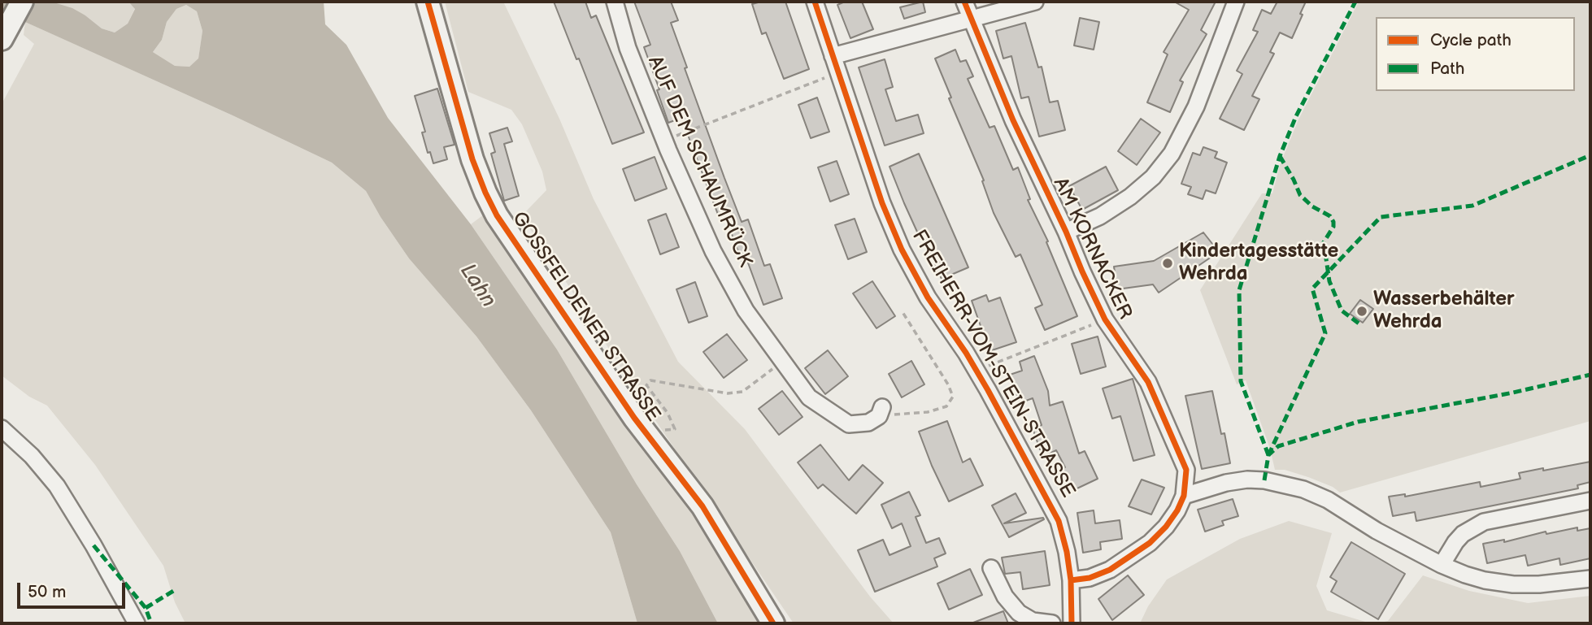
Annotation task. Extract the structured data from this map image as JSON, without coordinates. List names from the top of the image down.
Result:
{
  "streets": {
    "main road": ["GOSSFELDENER STRASSE"],
    "street": ["AUF DEM SCHAUMRÜCK", "AM KORNACKER", "FREIHERR-VOM-STEIN-STRASSE"]
  },
  "crossings": [
    ["AM KORNACKER", "FREIHERR-VOM-STEIN-STRASSE"]
  ],
  "water": ["Lahn"],
  "places": ["Kindertagesstätte Wehrda", "Wasserbehälter Wehrda"],
  "legend": ["Cycle path", "Path"],
  "scale_bar": "50 m"
}
